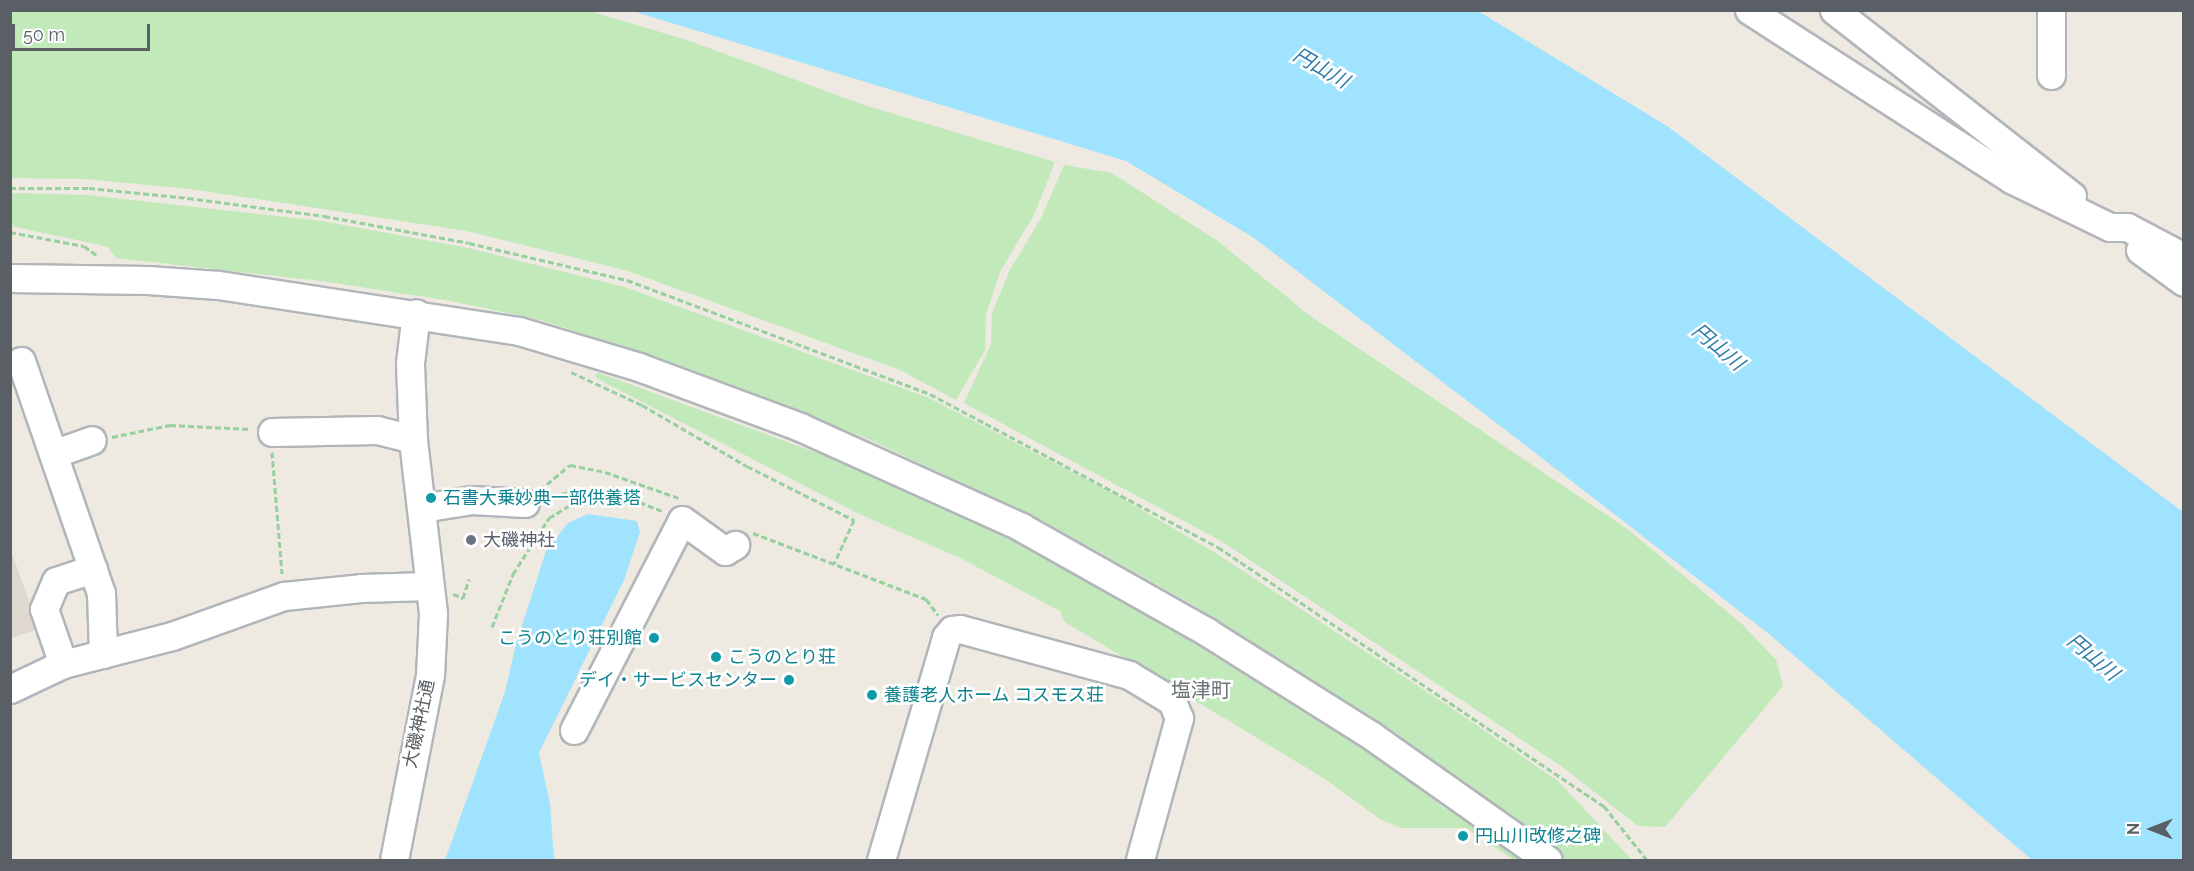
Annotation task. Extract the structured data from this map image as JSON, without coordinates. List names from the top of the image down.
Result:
{
  "streets": {
    "street": ["大磯神社通"]
  },
  "districts": ["塩津町"],
  "water": ["円山川"],
  "places": [
    "石書大乗妙典一部供養塔",
    "大磯神社",
    "こうのとり荘別館",
    "こうのとり荘",
    "デイ・サービスセンター",
    "養護老人ホーム コスモス荘",
    "円山川改修之碑"
  ],
  "scale_bar": "50 m",
  "north": "left"
}
